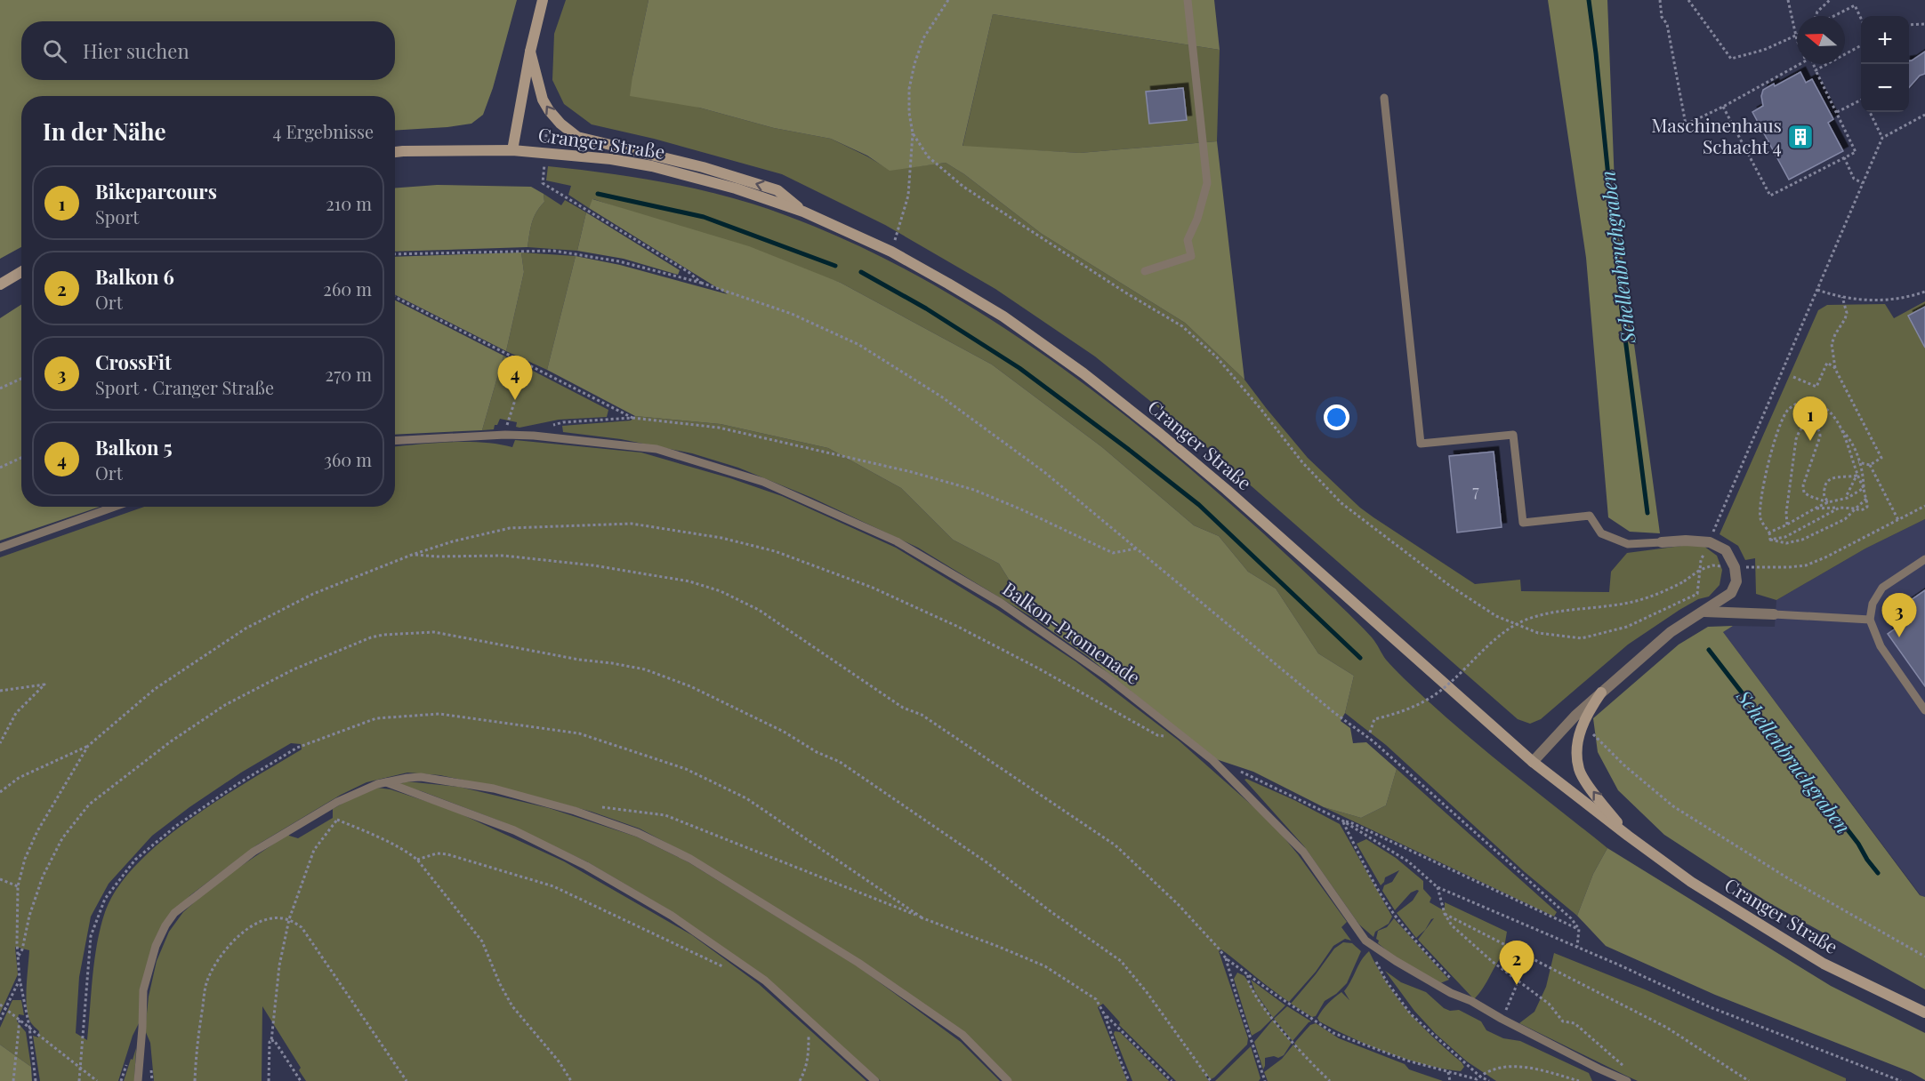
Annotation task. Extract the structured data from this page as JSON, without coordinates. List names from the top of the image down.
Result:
{
  "streets": {
    "main road": ["Cranger Straße"],
    "lane": ["Balkon-Promenade"]
  },
  "water": ["Schellenbruchgraben"],
  "places": {
    "building": ["Maschinenhaus Schacht 4"]
  },
  "house_numbers": ["7"],
  "north": "left",
  "page": {
    "map_buttons": ["+", "−"],
    "search": "Hier suchen",
    "heading": ["In der Nähe", "4 Ergebnisse"],
    "list": [
      {
        "mark": "1",
        "name": "Bikeparcours",
        "note": "Sport",
        "value": "210 m"
      },
      {
        "mark": "2",
        "name": "Balkon 6",
        "note": "Ort",
        "value": "260 m"
      },
      {
        "mark": "3",
        "name": "CrossFit",
        "note": "Sport · Cranger Straße",
        "value": "270 m"
      },
      {
        "mark": "4",
        "name": "Balkon 5",
        "note": "Ort",
        "value": "360 m"
      }
    ],
    "pins": [
      "4",
      "1",
      "3",
      "2"
    ]
  }
}
